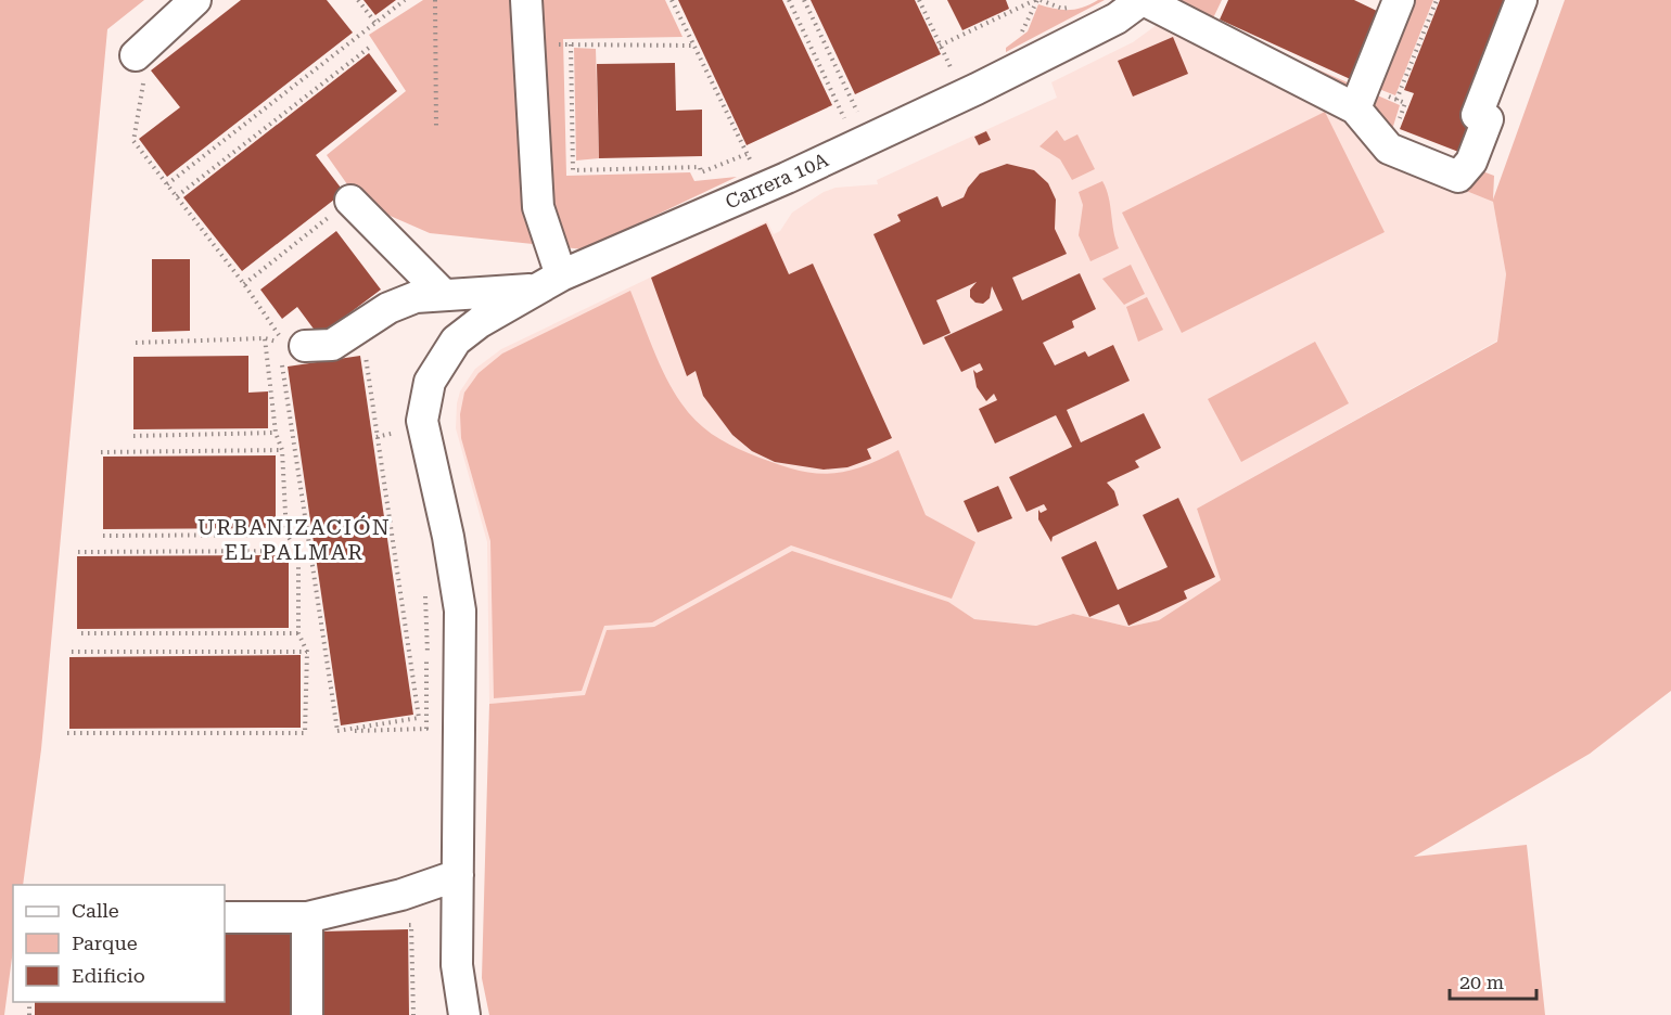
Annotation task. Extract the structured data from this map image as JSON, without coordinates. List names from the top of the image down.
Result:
{
  "streets": {
    "street": ["Carrera 10A"]
  },
  "districts": ["URBANIZACIÓN EL PALMAR"],
  "legend": ["Calle", "Parque", "Edificio"],
  "scale_bar": "20 m"
}
